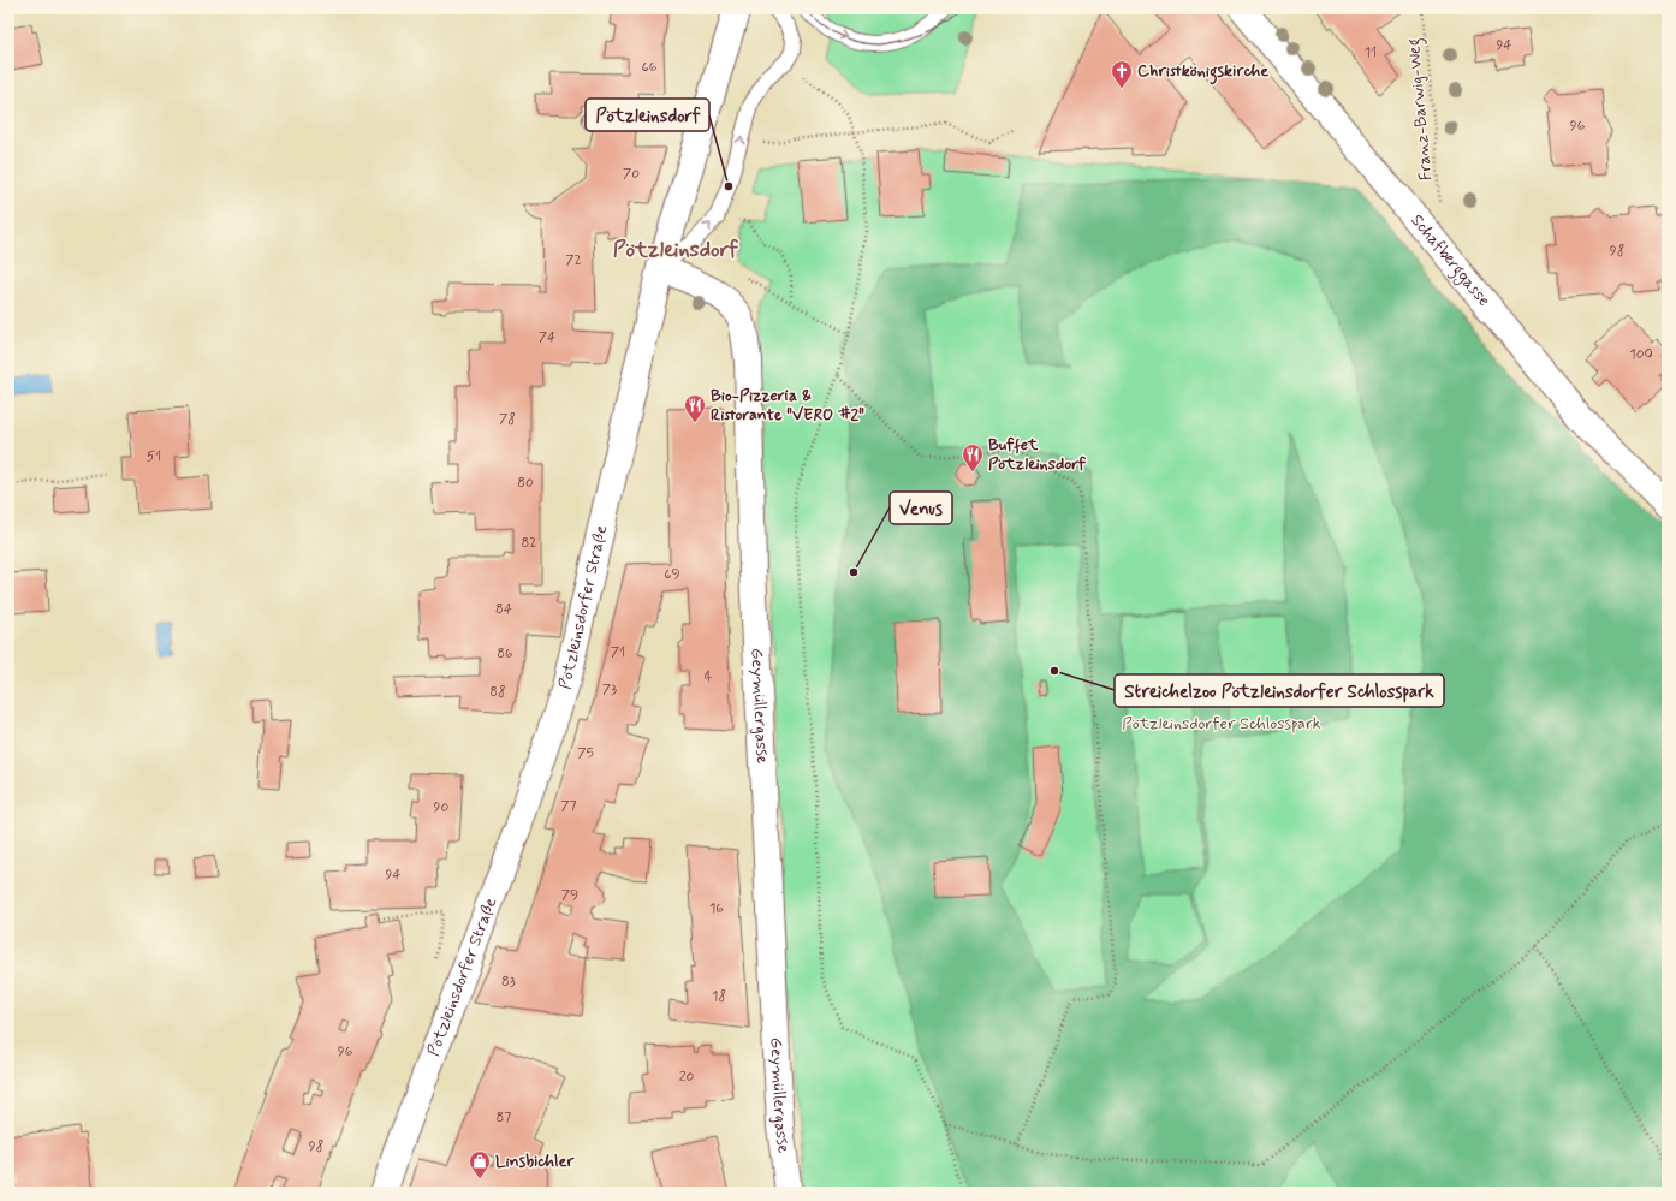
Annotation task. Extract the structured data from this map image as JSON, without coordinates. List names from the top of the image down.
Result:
{
  "streets": {
    "street": ["Schafberggasse", "Pötzleinsdorfer Straße", "Geymüllergasse"],
    "path": ["Franz-Barwig-Weg"]
  },
  "crossings": [
    ["Franz-Barwig-Weg", "Schafberggasse"],
    ["Pötzleinsdorfer Straße", "Geymüllergasse"]
  ],
  "districts": ["Pötzleinsdorf"],
  "parks": ["Pötzleinsdorfer Schlosspark"],
  "places": {
    "church": ["Christkönigskirche"],
    "other": ["Pötzleinsdorf", "Venus", "Streichelzoo Pötzleinsdorfer Schlosspark"],
    "restaurant": ["Bio-Pizzeria & Ristorante \"VERO #2\"", "Buffet Pötzleinsdorf"],
    "shop": ["Linsbichler"]
  },
  "house_numbers": [
    "94",
    "11",
    "66",
    "96",
    "70",
    "98",
    "72",
    "74",
    "100",
    "78",
    "51",
    "80",
    "82",
    "69",
    "84",
    "71",
    "86",
    "4",
    "73",
    "88",
    "75",
    "77",
    "90",
    "94",
    "79",
    "16",
    "83",
    "18",
    "96",
    "20",
    "87",
    "98"
  ]
}
